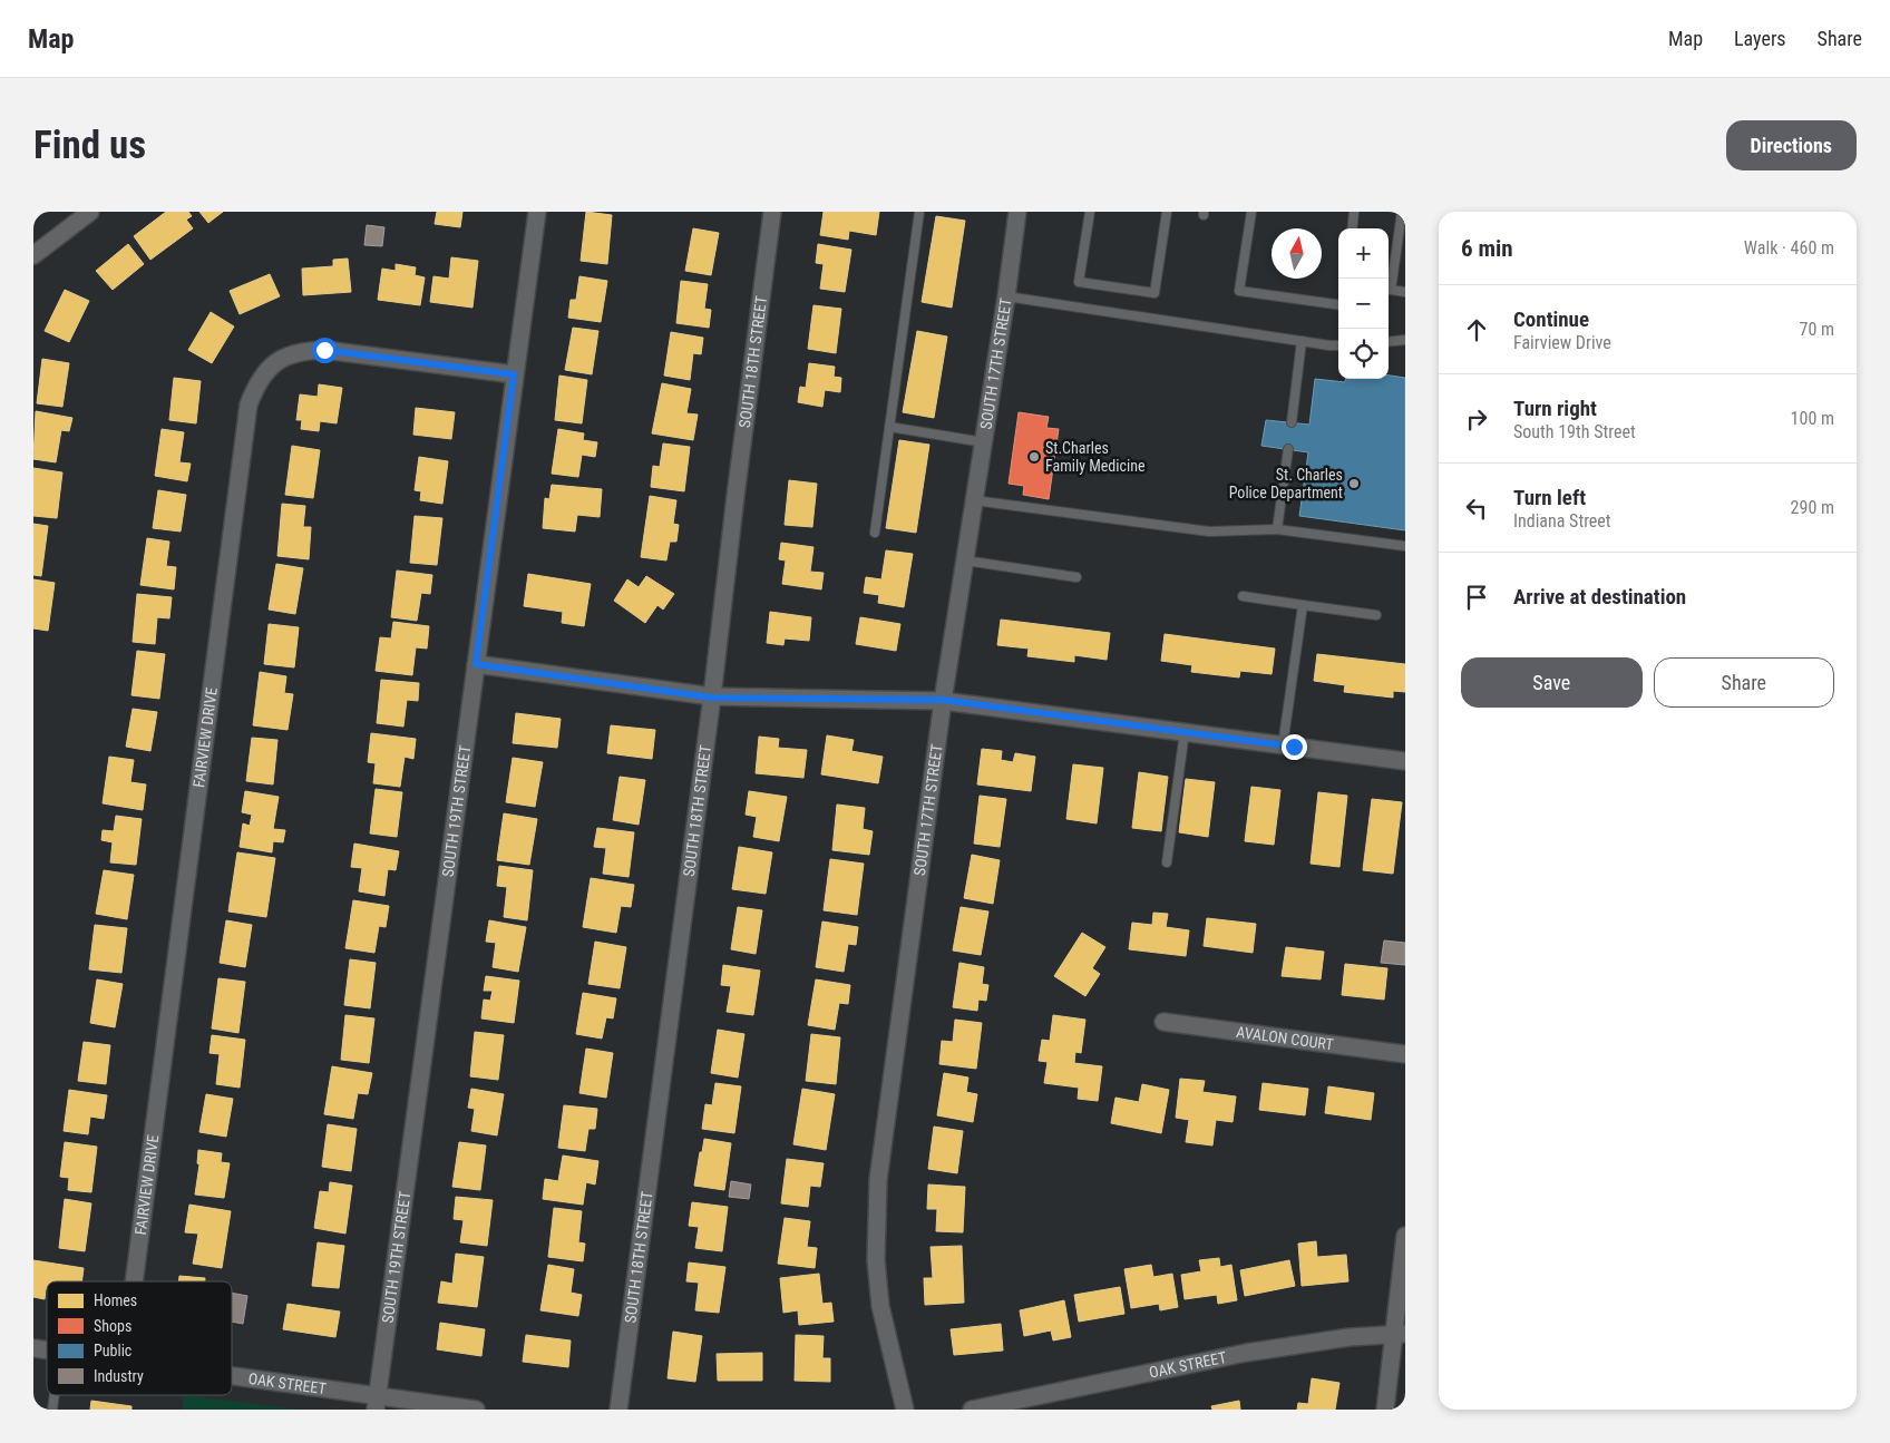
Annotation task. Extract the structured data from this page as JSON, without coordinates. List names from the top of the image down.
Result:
{
  "streets": {
    "street": [
      "SOUTH 18TH STREET",
      "SOUTH 17TH STREET",
      "FAIRVIEW DRIVE",
      "SOUTH 19TH STREET",
      "AVALON COURT",
      "OAK STREET"
    ]
  },
  "crossings": [
    ["FAIRVIEW DRIVE", "SOUTH 19TH STREET"],
    ["SOUTH 19TH STREET", "OAK STREET"]
  ],
  "places": ["St.Charles Family Medicine", "St. Charles Police Department"],
  "legend": [
    "Homes",
    "Shops",
    "Public",
    "Industry"
  ],
  "north": "top",
  "page": {
    "header": "Map",
    "nav": ["Map", "Layers", "Share"],
    "buttons": [
      "Directions",
      ["Save", "Share"]
    ],
    "title": "Find us",
    "heading": ["6 min", "Walk · 460 m"],
    "map_buttons": ["+", "−"],
    "list": [
      ["Continue", "Fairview Drive", "70 m"],
      ["Turn right", "South 19th Street", "100 m"],
      ["Turn left", "Indiana Street", "290 m"],
      "Arrive at destination"
    ]
  }
}
